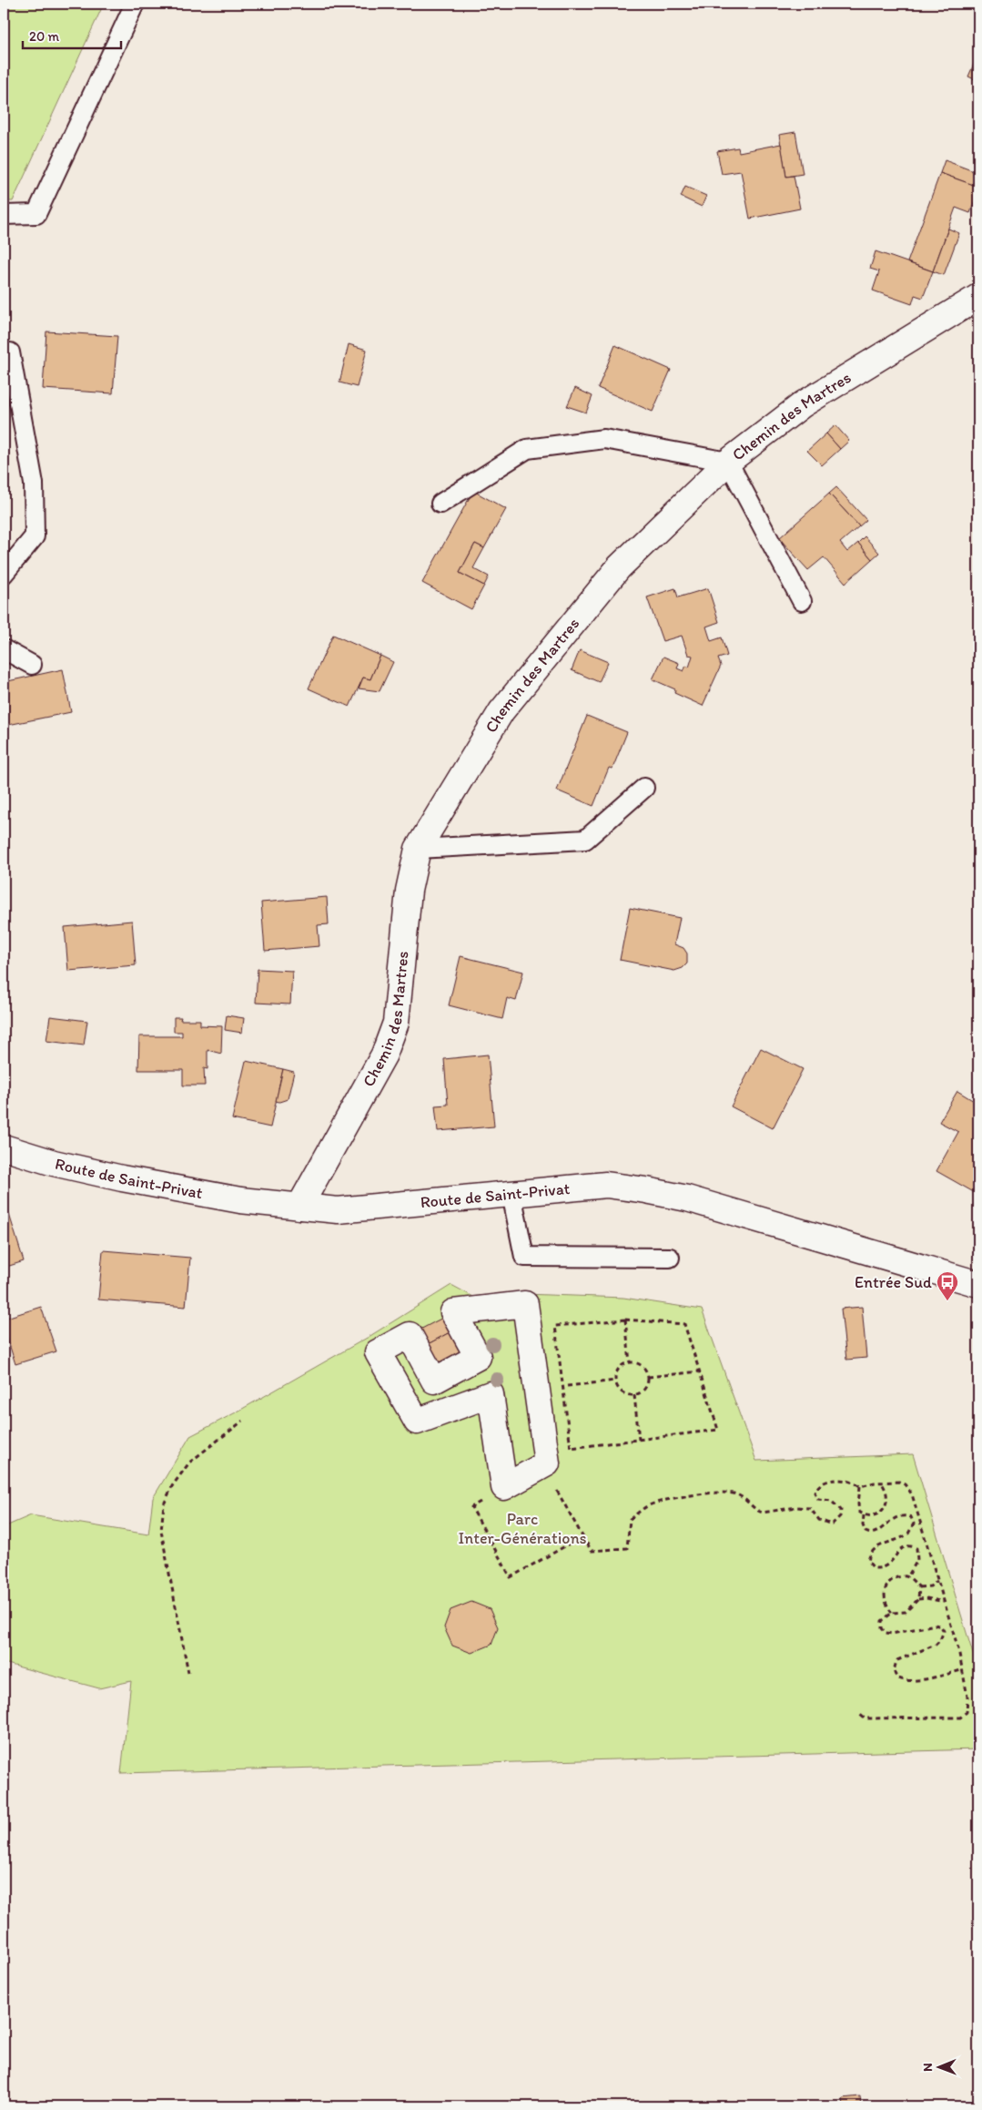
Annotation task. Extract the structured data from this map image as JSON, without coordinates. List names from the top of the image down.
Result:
{
  "streets": {
    "street": ["Chemin des Martres", "Route de Saint-Privat"]
  },
  "crossings": [
    ["Chemin des Martres", "Route de Saint-Privat"]
  ],
  "parks": ["Parc Inter-Générations"],
  "places": {
    "bus stop": ["Entrée Sud"]
  },
  "scale_bar": "20 m",
  "north": "left"
}
